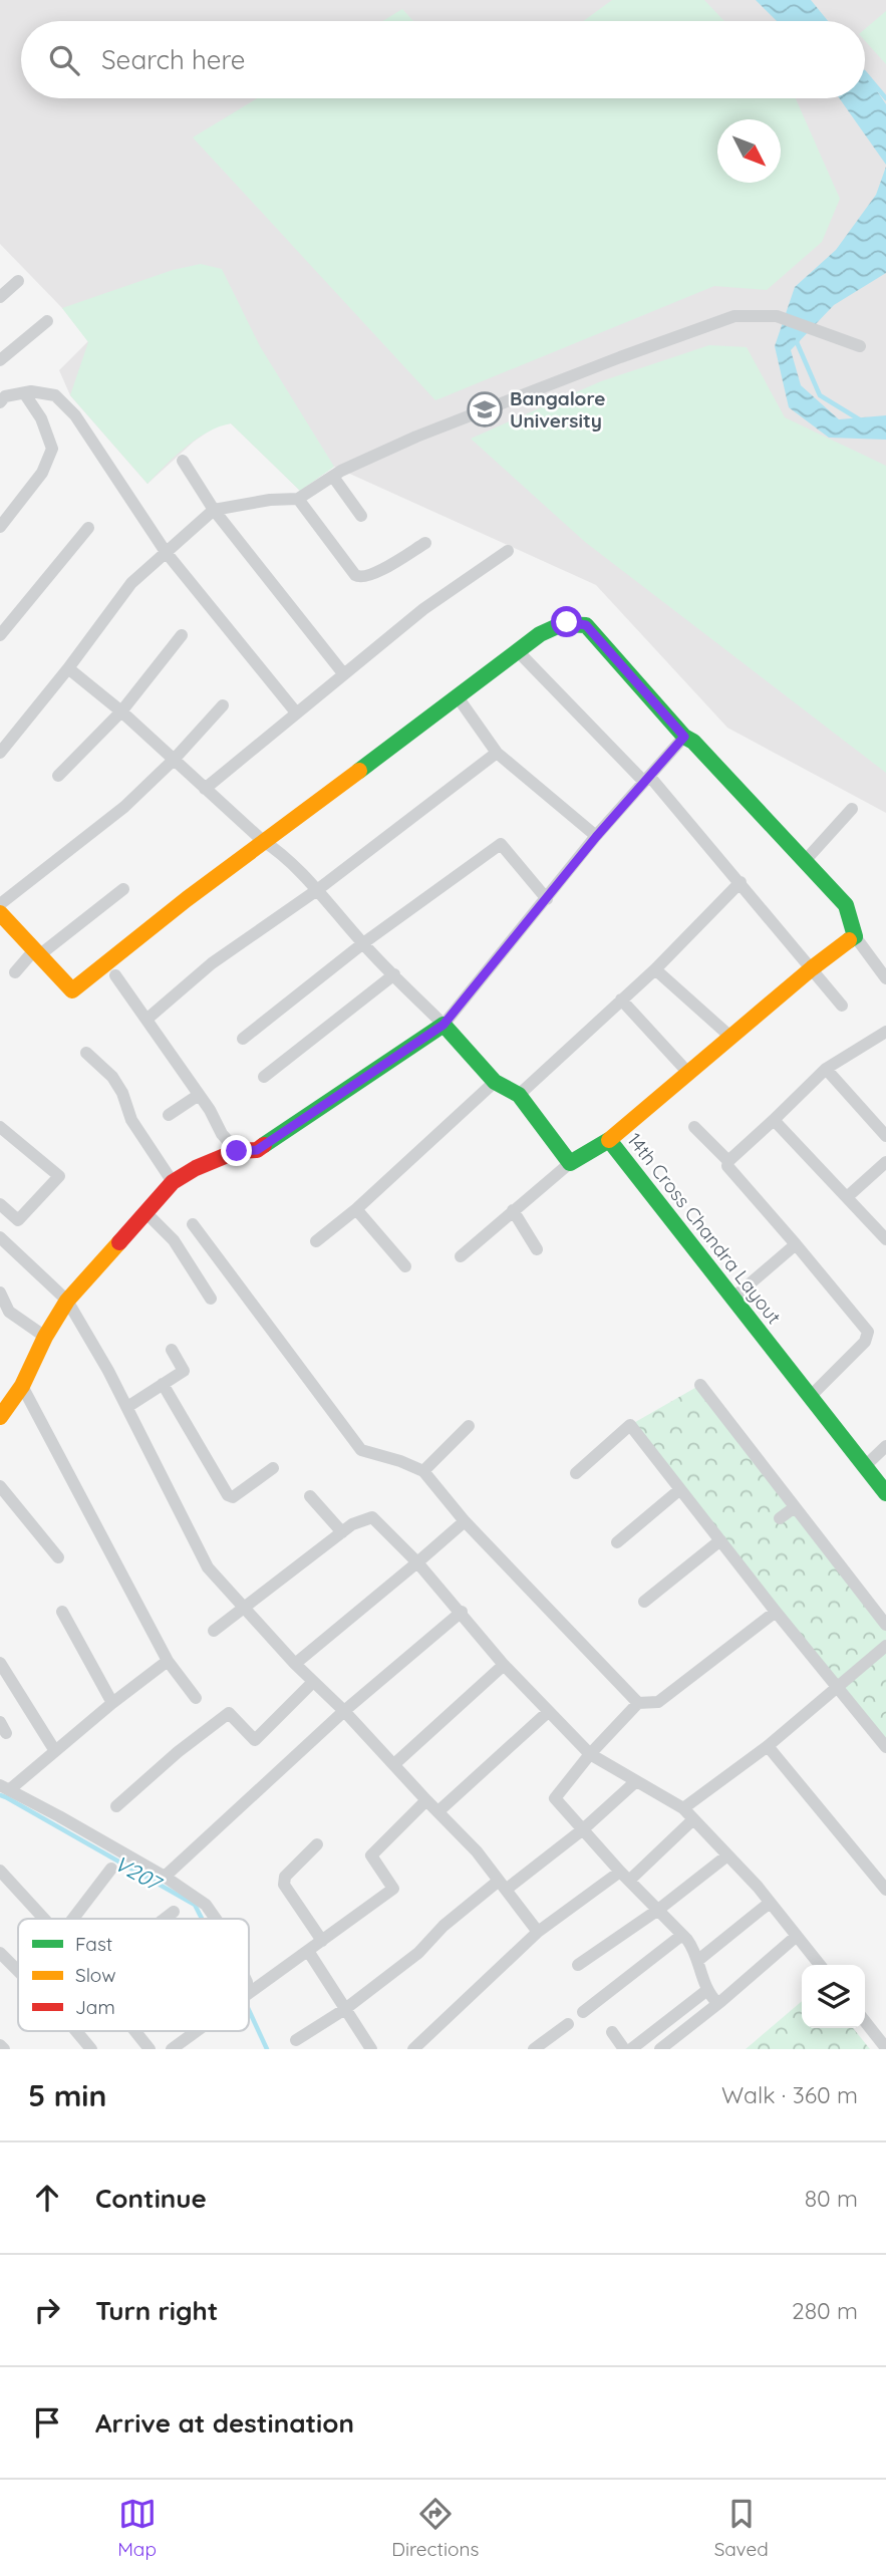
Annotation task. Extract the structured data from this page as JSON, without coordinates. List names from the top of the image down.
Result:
{
  "streets": {
    "street": ["14th Cross Chandra Layout"]
  },
  "water": ["V207"],
  "places": {
    "school or university": ["Bangalore University"]
  },
  "legend": ["Fast", "Slow", "Jam"],
  "north": "bottom right",
  "page": {
    "search": "Search here",
    "heading": ["5 min", "Walk · 360 m"],
    "list": [
      ["Continue", "80 m"],
      ["Turn right", "280 m"],
      "Arrive at destination"
    ],
    "nav": ["Map", "Directions", "Saved"]
  }
}
